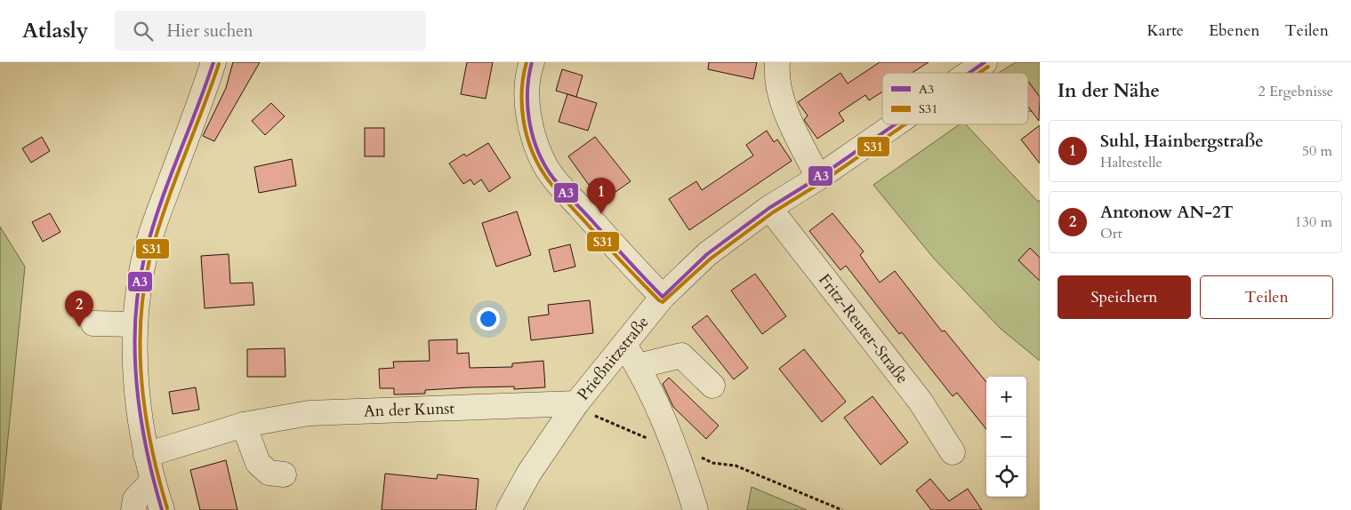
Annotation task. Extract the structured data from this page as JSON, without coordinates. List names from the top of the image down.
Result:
{
  "streets": {
    "street": ["Fritz-Reuter-Straße", "Prießnitzstraße", "An der Kunst"]
  },
  "crossings": [
    ["Fritz-Reuter-Straße", "Prießnitzstraße"],
    ["Prießnitzstraße", "An der Kunst"]
  ],
  "lines": ["transit line A3", "transit line S31"],
  "legend": ["A3", "S31"],
  "page": {
    "header": "Atlasly",
    "search": "Hier suchen",
    "nav": ["Karte", "Ebenen", "Teilen"],
    "heading": ["In der Nähe", "2 Ergebnisse"],
    "list": [
      {
        "mark": "1",
        "name": "Suhl, Hainbergstraße",
        "note": "Haltestelle",
        "value": "50 m"
      },
      {
        "mark": "2",
        "name": "Antonow AN-2T",
        "note": "Ort",
        "value": "130 m"
      }
    ],
    "pins": ["1", "2"],
    "buttons": ["Speichern", "Teilen"],
    "map_buttons": ["+", "−"]
  }
}
